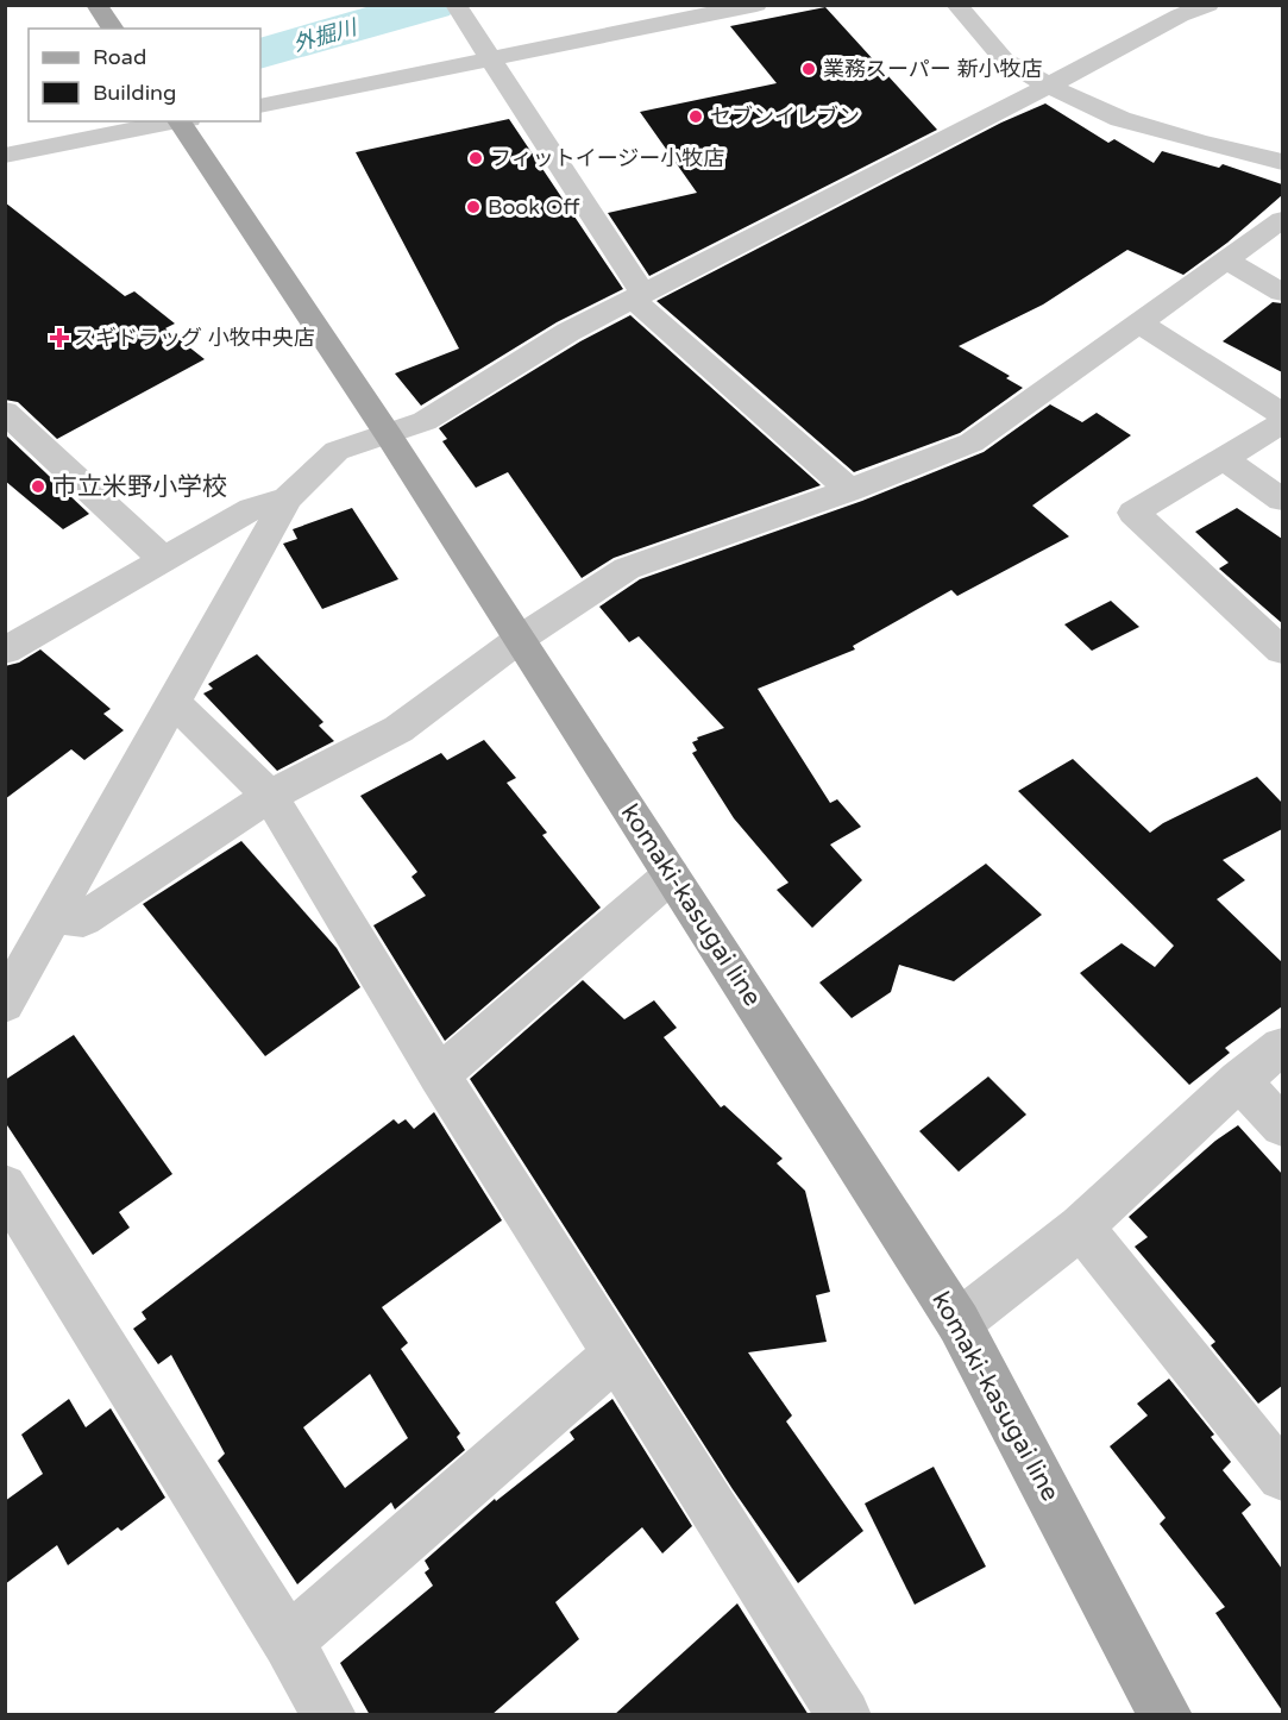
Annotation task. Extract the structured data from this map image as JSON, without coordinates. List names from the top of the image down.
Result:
{
  "streets": {
    "main road": ["komaki-kasugai line"]
  },
  "water": ["外掘川"],
  "places": {
    "other": [
      "業務スーパー 新小牧店",
      "セブンイレブン",
      "フィットイージー小牧店",
      "Book Off",
      "市立米野小学校"
    ],
    "health": ["スギドラッグ 小牧中央店"]
  },
  "legend": ["Road", "Building"]
}
